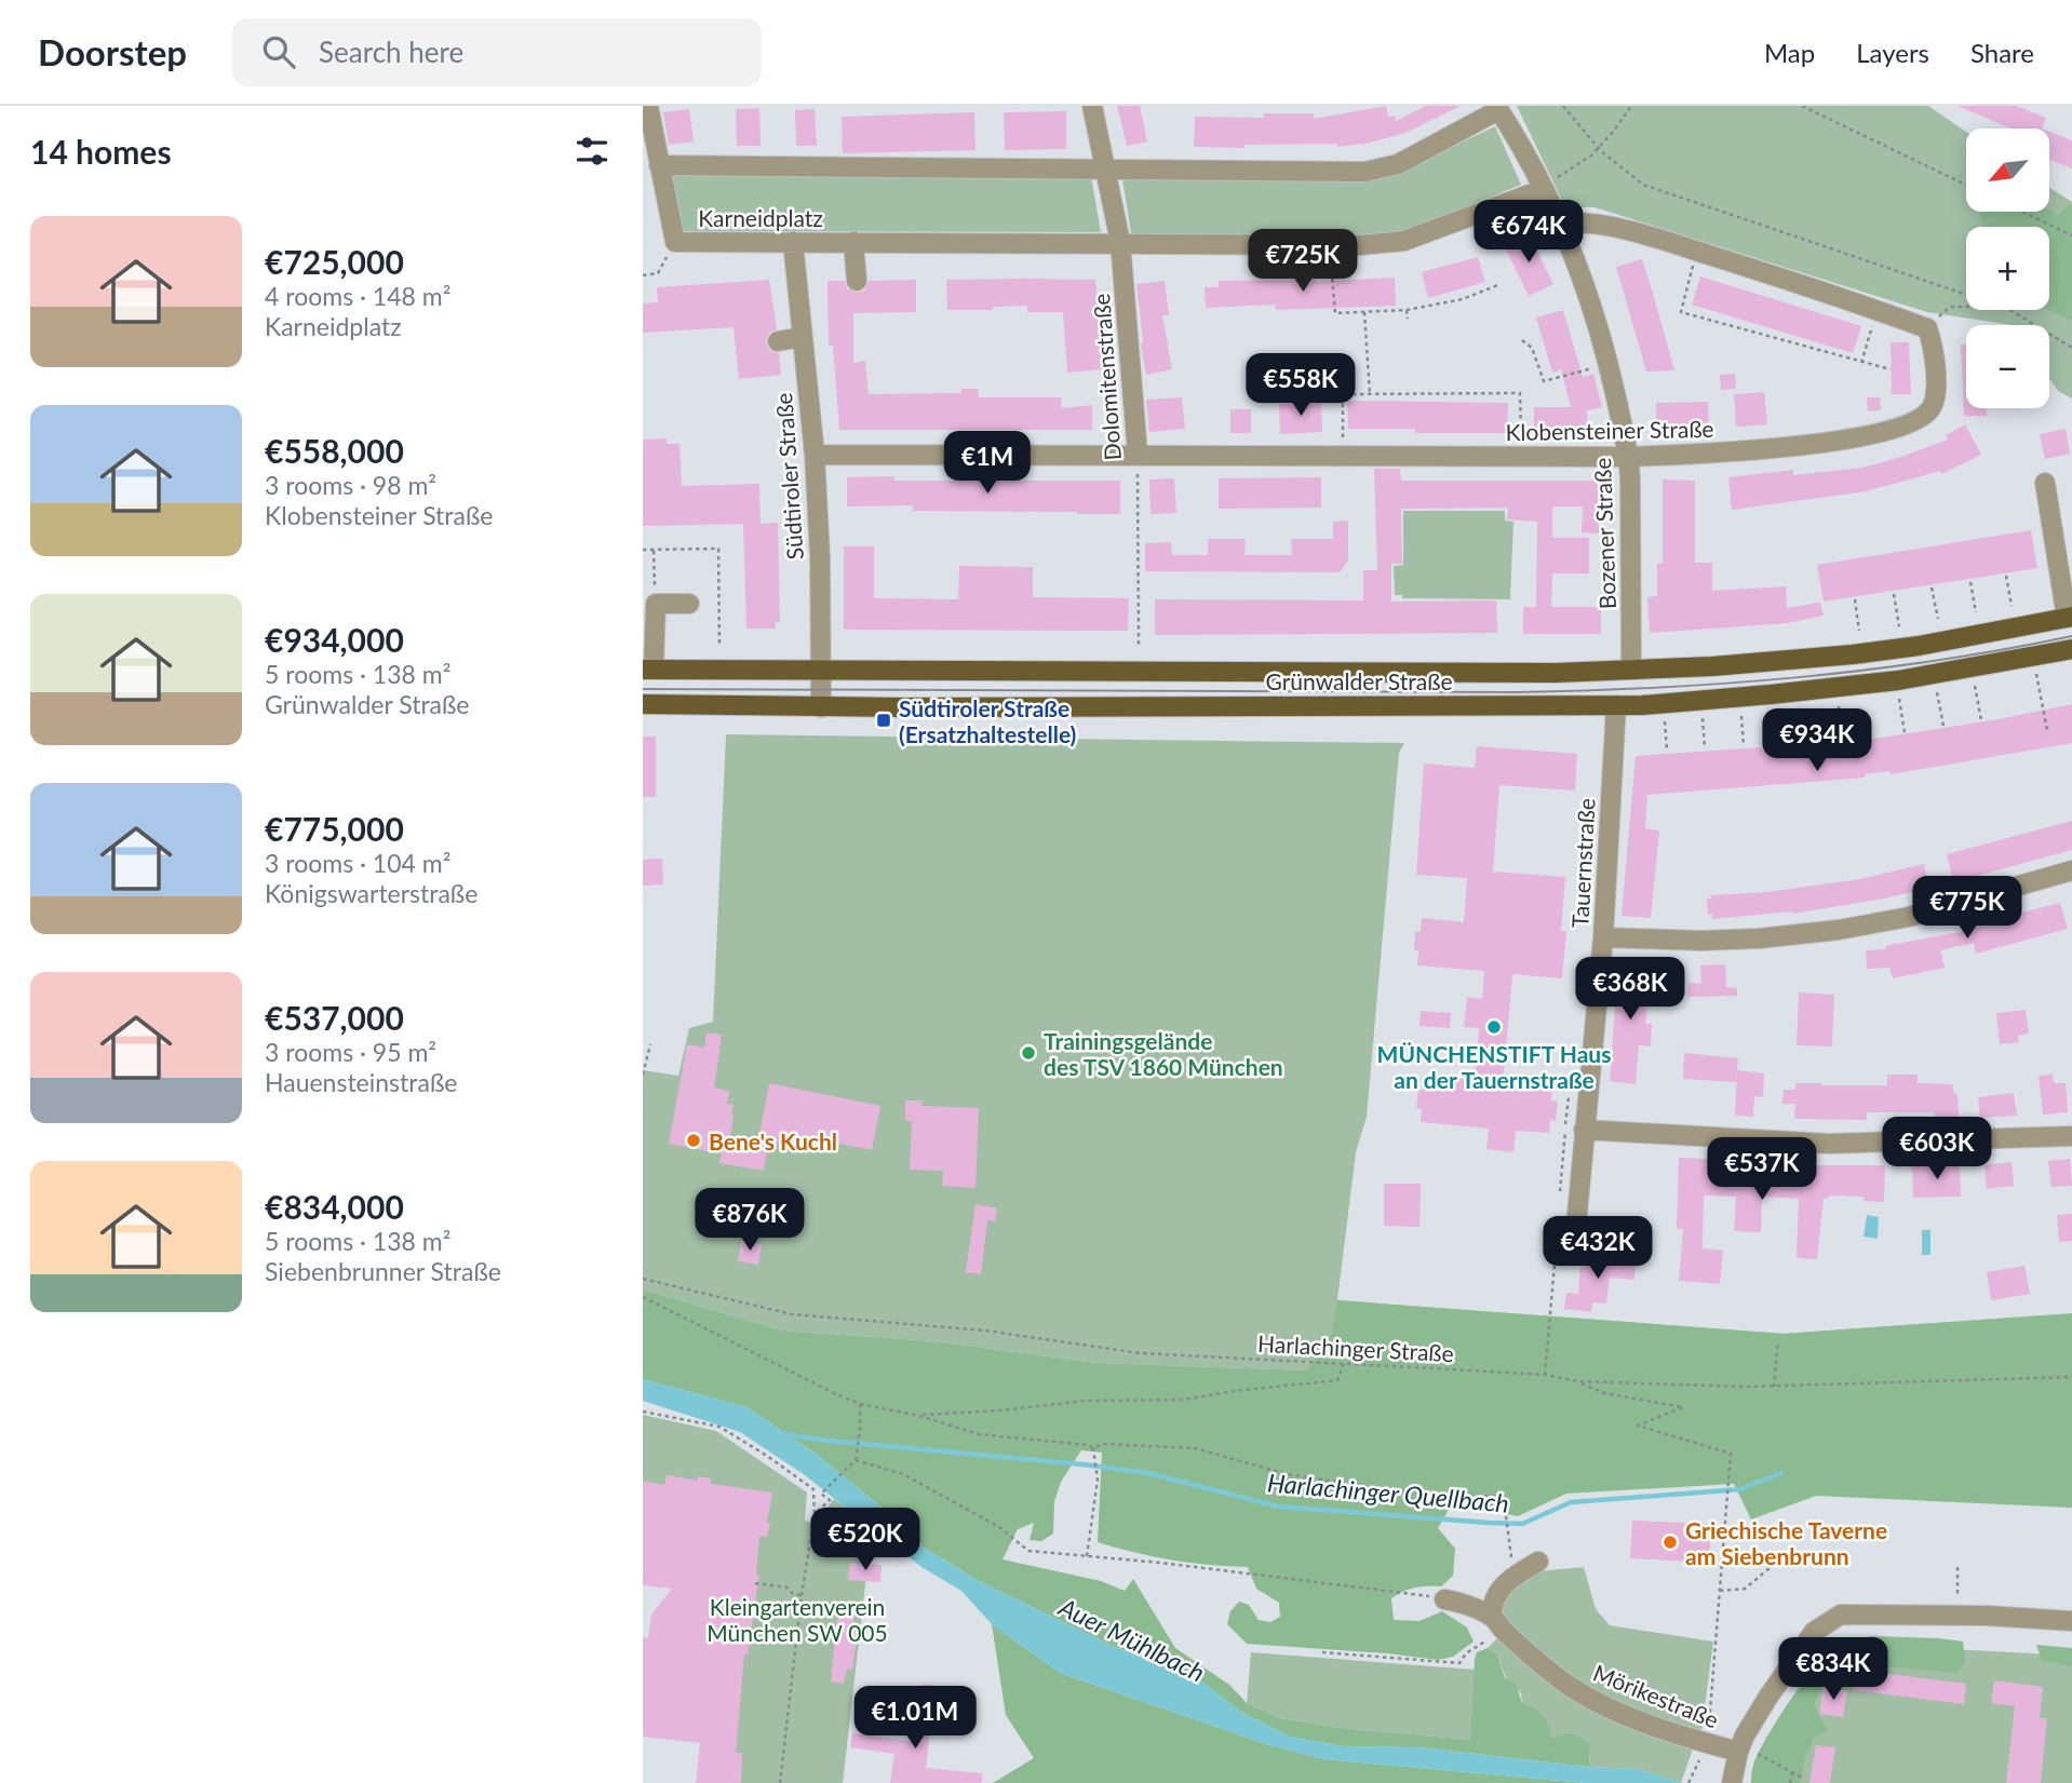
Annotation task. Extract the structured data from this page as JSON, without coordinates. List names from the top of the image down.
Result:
{
  "streets": {
    "main road": ["Grünwalder Straße"],
    "street": [
      "Karneidplatz",
      "Dolomitenstraße",
      "Klobensteiner Straße",
      "Südtiroler Straße",
      "Bozener Straße",
      "Tauernstraße",
      "Mörikestraße"
    ],
    "path": ["Harlachinger Straße"]
  },
  "crossings": [
    ["Karneidplatz", "Dolomitenstraße"],
    ["Karneidplatz", "Südtiroler Straße"],
    ["Karneidplatz", "Bozener Straße"],
    ["Dolomitenstraße", "Klobensteiner Straße"],
    ["Klobensteiner Straße", "Südtiroler Straße"],
    ["Klobensteiner Straße", "Bozener Straße"],
    ["Südtiroler Straße", "Grünwalder Straße"],
    ["Bozener Straße", "Grünwalder Straße"],
    ["Grünwalder Straße", "Tauernstraße"]
  ],
  "water": ["Harlachinger Quellbach", "Auer Mühlbach"],
  "parks": ["Kleingartenverein München SW 005"],
  "places": {
    "transit": ["Südtiroler Straße (Ersatzhaltestelle)"],
    "other": [
      "MÜNCHENSTIFT Haus an der Tauernstraße",
      "Trainingsgelände des TSV 1860 München",
      "Bene's Kuchl",
      "Griechische Taverne am Siebenbrunn"
    ]
  },
  "north": "bottom left",
  "page": {
    "header": "Doorstep",
    "search": "Search here",
    "nav": ["Map", "Layers", "Share"],
    "heading": "14 homes",
    "map_buttons": ["+", "−"],
    "list": [
      {
        "name": "€725,000",
        "note": "4 rooms · 148 m² · Karneidplatz"
      },
      {
        "name": "€558,000",
        "note": "3 rooms · 98 m² · Klobensteiner Straße"
      },
      {
        "name": "€934,000",
        "note": "5 rooms · 138 m² · Grünwalder Straße"
      },
      {
        "name": "€775,000",
        "note": "3 rooms · 104 m² · Königswarterstraße"
      },
      {
        "name": "€537,000",
        "note": "3 rooms · 95 m² · Hauensteinstraße"
      },
      {
        "name": "€834,000",
        "note": "5 rooms · 138 m² · Siebenbrunner Straße"
      }
    ],
    "price": [
      "€674K",
      "€725K",
      "€558K",
      "€1M",
      "€934K",
      "€775K",
      "€368K",
      "€603K",
      "€537K",
      "€876K",
      "€432K",
      "€520K",
      "€834K",
      "€1.01M"
    ]
  }
}
